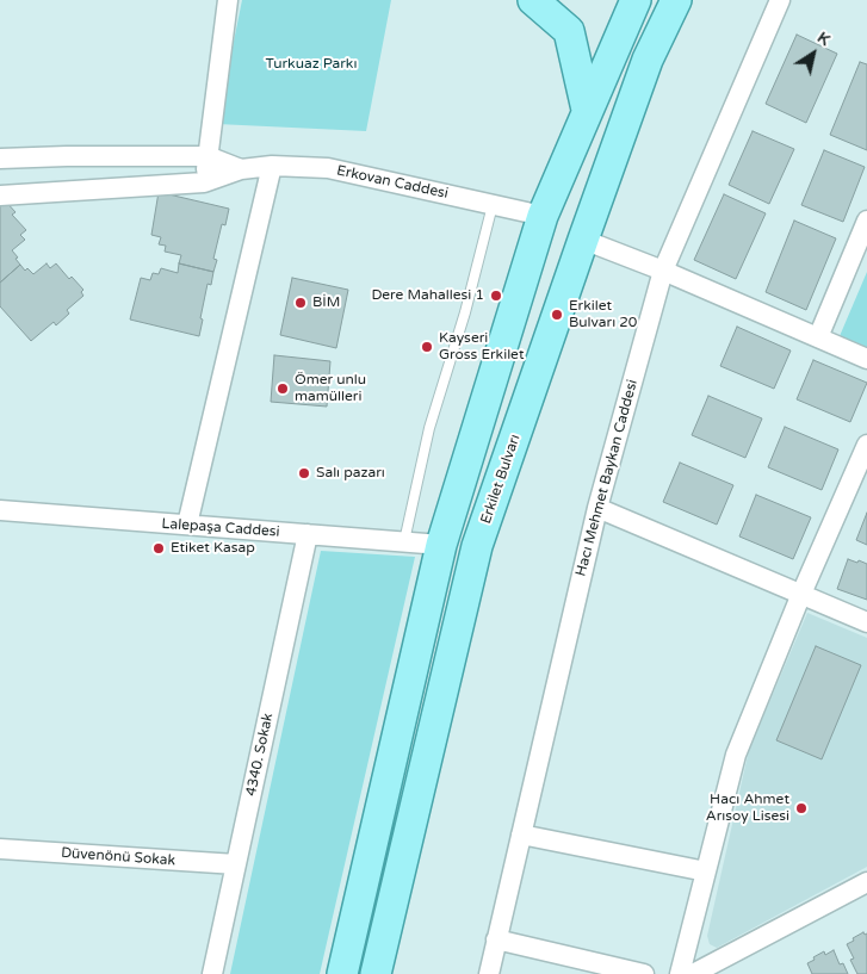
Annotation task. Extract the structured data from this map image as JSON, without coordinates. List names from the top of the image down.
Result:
{
  "streets": {
    "main road": ["Erkilet Bulvarı"],
    "street": [
      "Erkovan Caddesi",
      "Hacı Mehmet Baykan Caddesi",
      "Lalepaşa Caddesi",
      "4340. Sokak",
      "Düvenönü Sokak"
    ]
  },
  "crossings": [
    ["Lalepaşa Caddesi", "4340. Sokak"],
    ["4340. Sokak", "Düvenönü Sokak"]
  ],
  "parks": ["Turkuaz Parkı"],
  "places": [
    "Dere Mahallesi 1",
    "BİM",
    "Erkilet Bulvarı 20",
    "Kayseri Gross Erkilet",
    "Ömer unlu mamülleri",
    "Salı pazarı",
    "Etiket Kasap",
    "Hacı Ahmet Arısoy Lisesi"
  ],
  "north": "top right"
}
